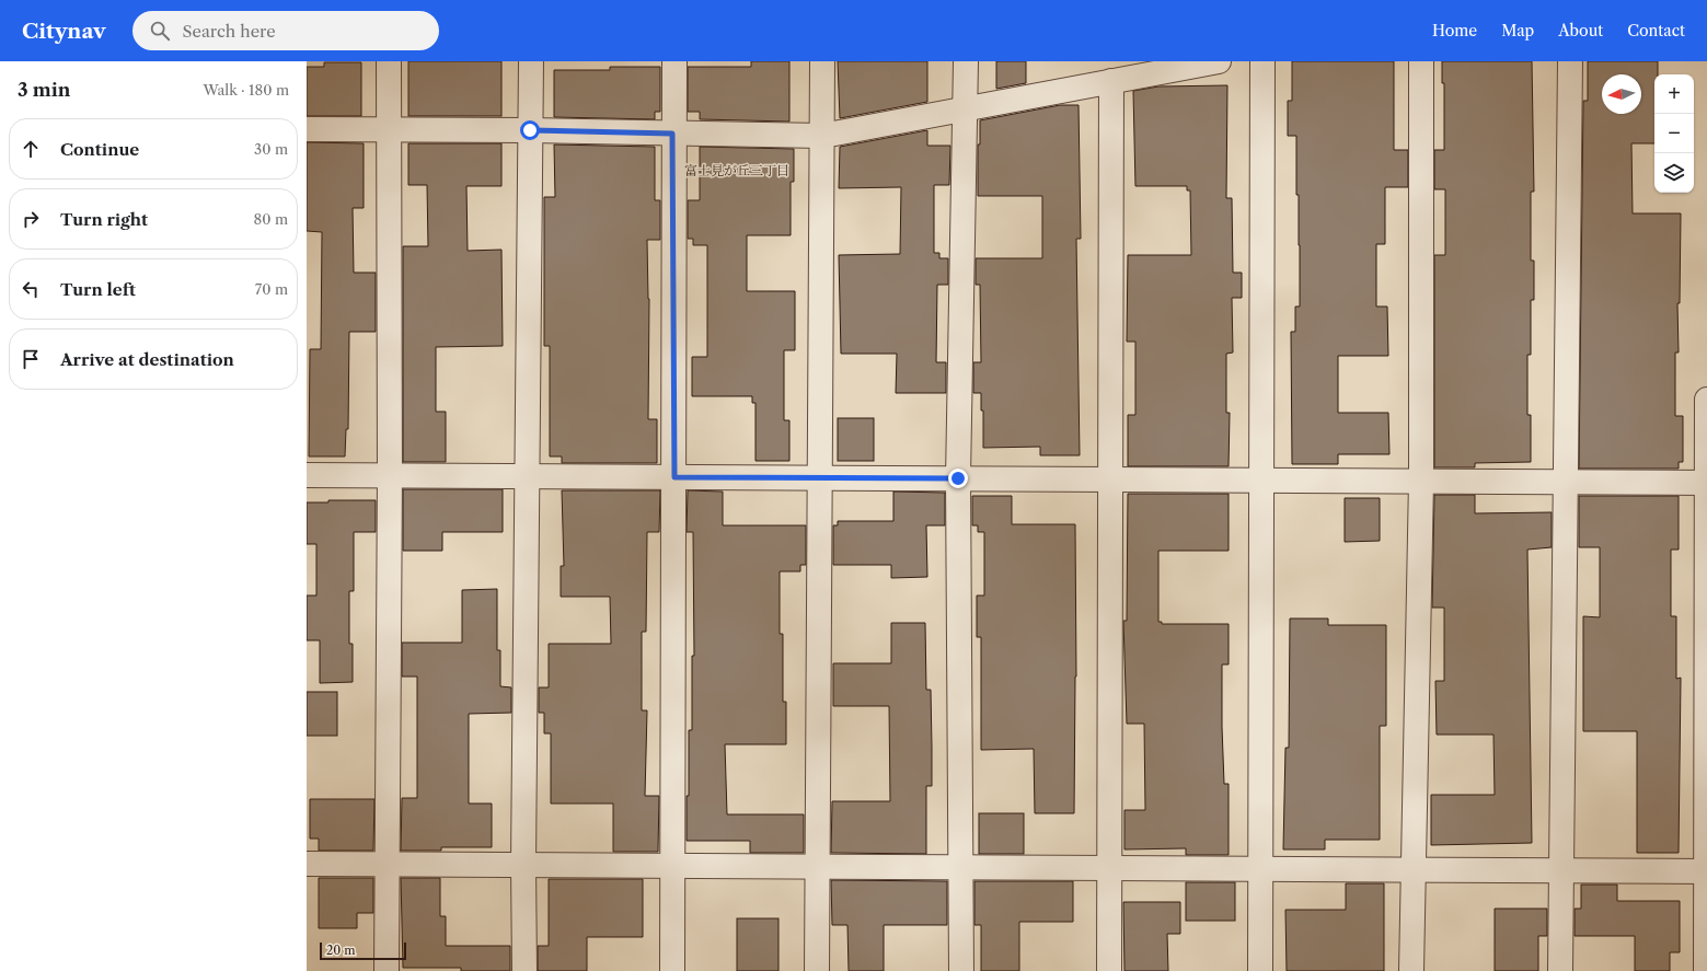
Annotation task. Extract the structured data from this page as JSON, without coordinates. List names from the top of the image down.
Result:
{
  "districts": ["富士見が丘三丁目"],
  "scale_bar": "20 m",
  "north": "left",
  "page": {
    "header": "Citynav",
    "search": "Search here",
    "nav": [
      "Home",
      "Map",
      "About",
      "Contact"
    ],
    "heading": ["3 min", "Walk · 180 m"],
    "map_buttons": ["+", "−"],
    "list": [
      ["Continue", "30 m"],
      ["Turn right", "80 m"],
      ["Turn left", "70 m"],
      "Arrive at destination"
    ],
    "scale": "20 m"
  }
}
